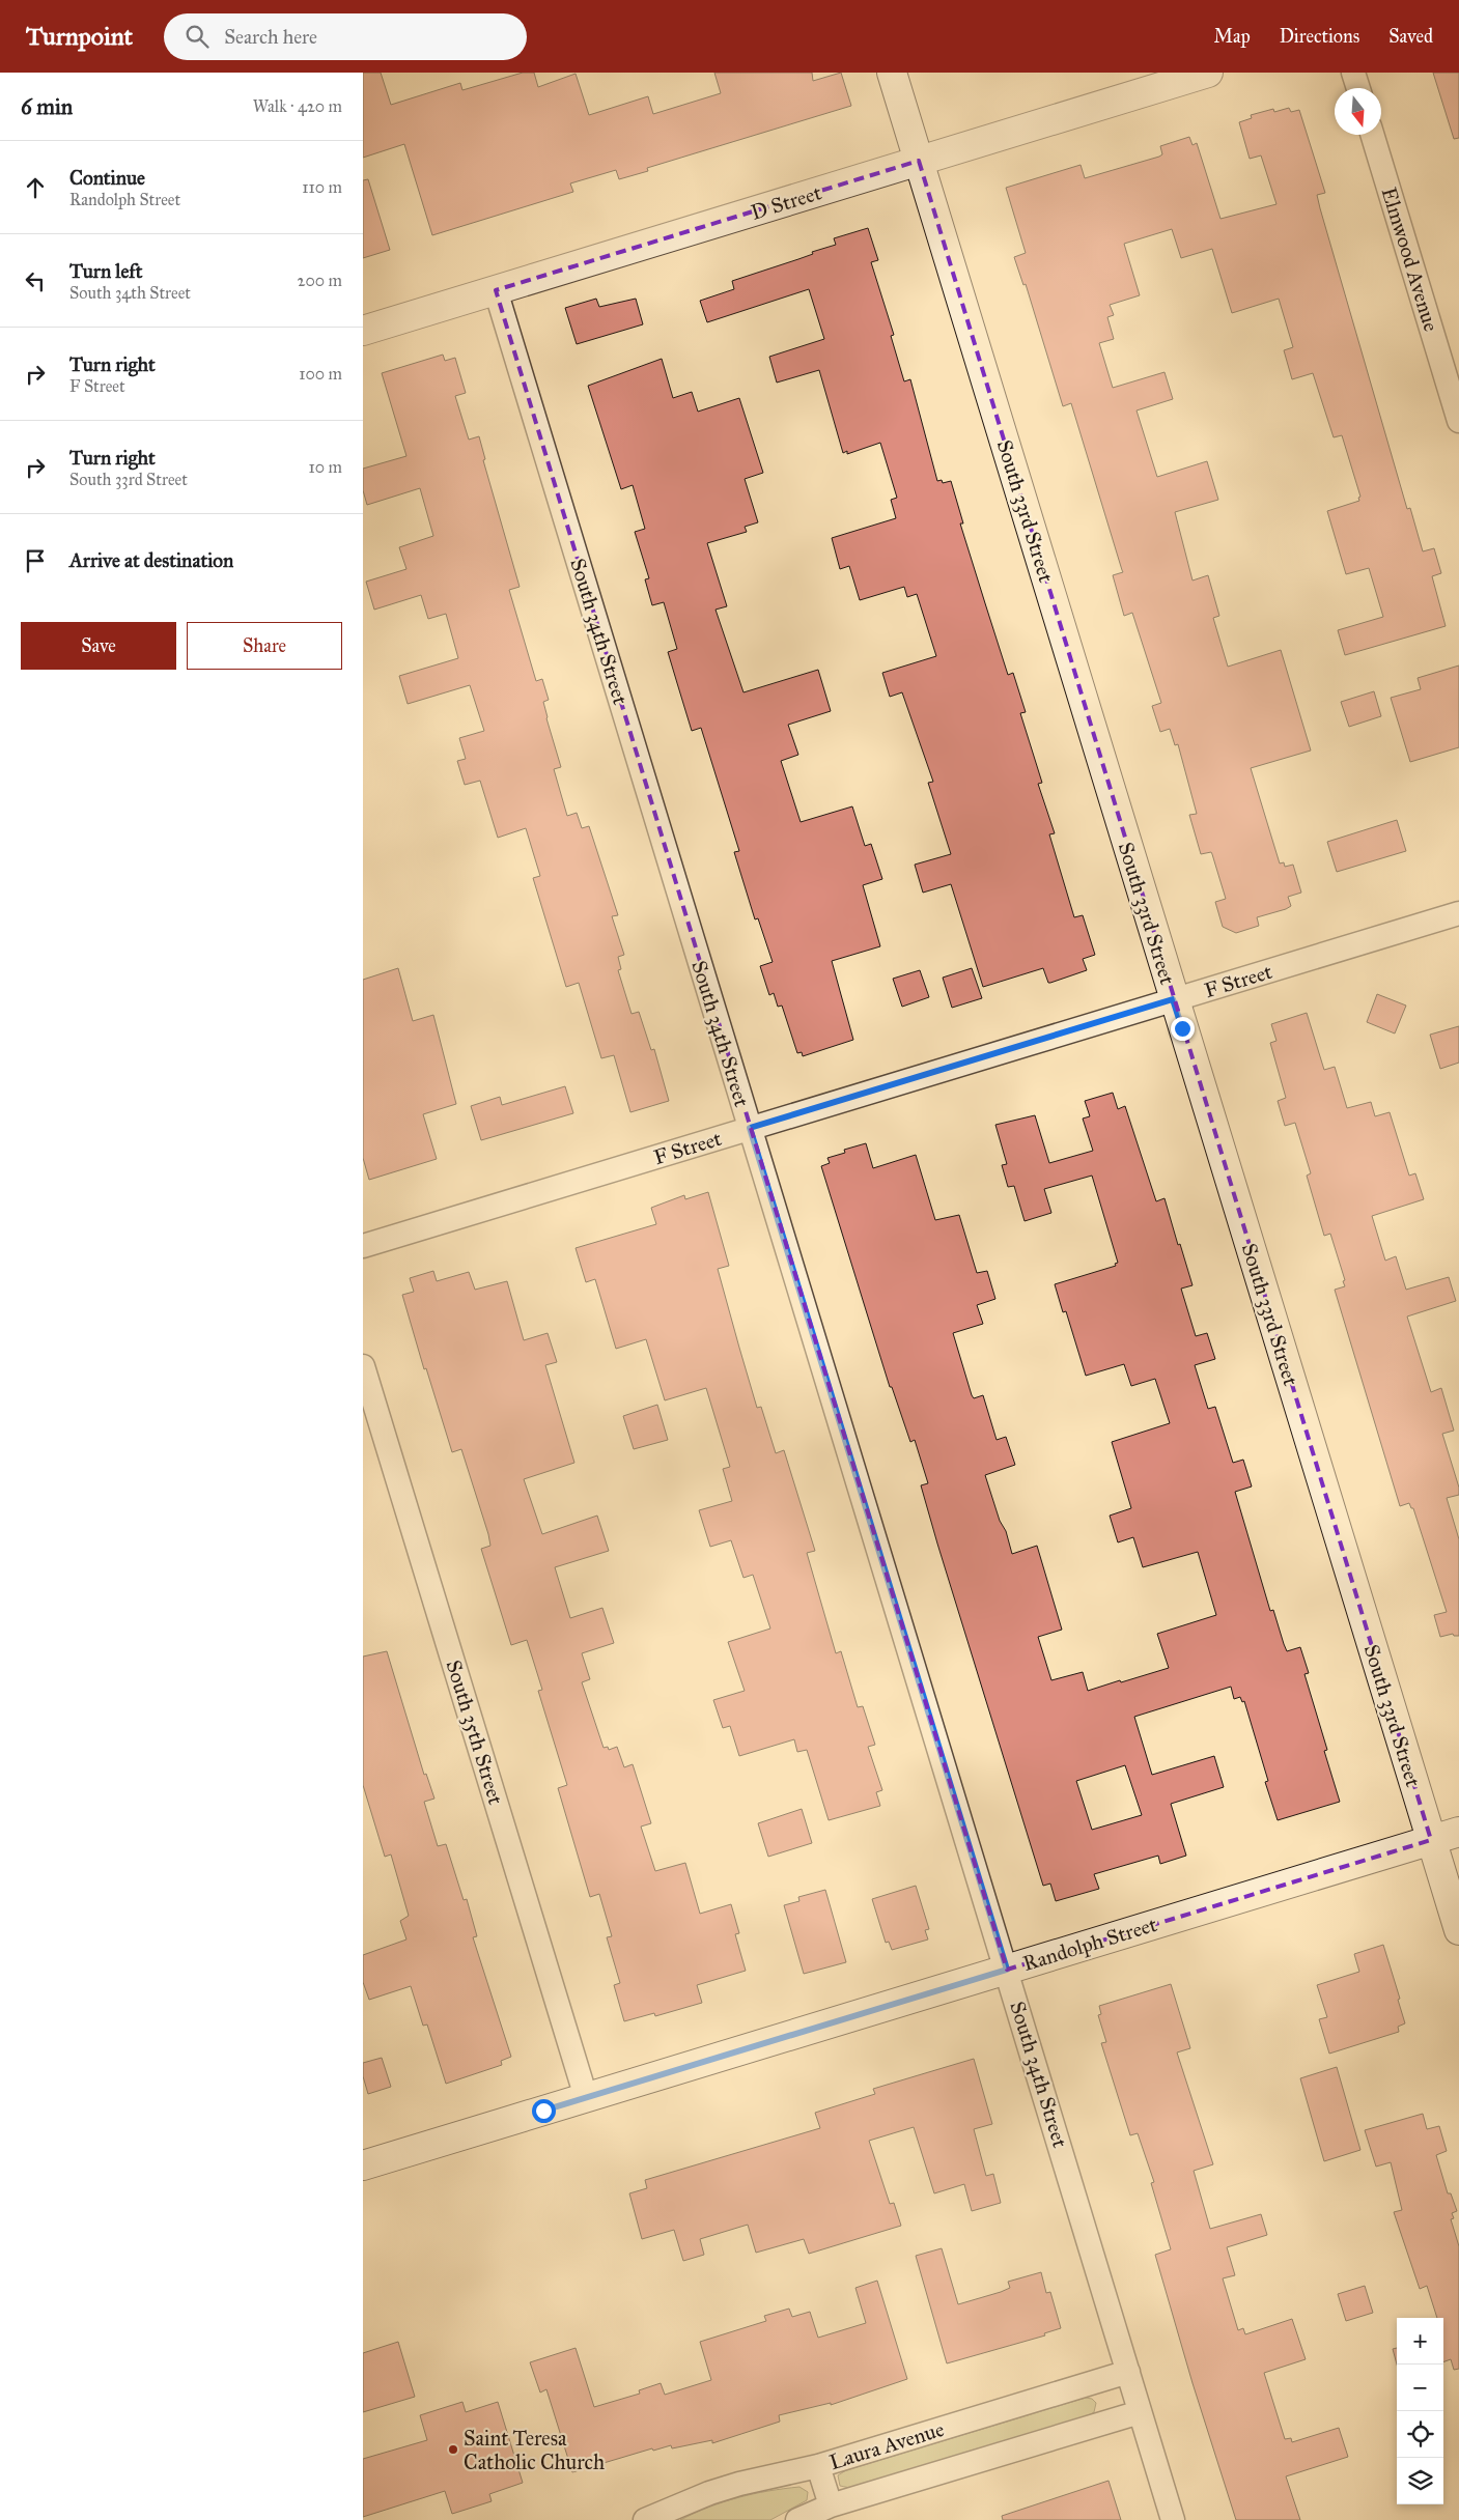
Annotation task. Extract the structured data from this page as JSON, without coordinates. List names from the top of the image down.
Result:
{
  "streets": {
    "main road": ["D Street", "South 33rd Street", "Randolph Street"],
    "street": [
      "Elmwood Avenue",
      "South 34th Street",
      "F Street",
      "South 35th Street",
      "Laura Avenue"
    ]
  },
  "crossings": [
    ["D Street", "South 33rd Street"],
    ["D Street", "South 34th Street"],
    ["South 33rd Street", "F Street"],
    ["South 33rd Street", "Randolph Street"],
    ["South 34th Street", "F Street"],
    ["South 34th Street", "Randolph Street"],
    ["South 34th Street", "Laura Avenue"],
    ["South 35th Street", "Randolph Street"]
  ],
  "places": ["Saint Teresa Catholic Church"],
  "north": "bottom",
  "page": {
    "header": "Turnpoint",
    "search": "Search here",
    "nav": ["Map", "Directions", "Saved"],
    "heading": ["6 min", "Walk · 420 m"],
    "list": [
      ["Continue", "Randolph Street", "110 m"],
      ["Turn left", "South 34th Street", "200 m"],
      ["Turn right", "F Street", "100 m"],
      ["Turn right", "South 33rd Street", "10 m"],
      "Arrive at destination"
    ],
    "buttons": ["Save", "Share"],
    "map_buttons": ["+", "−"]
  }
}
